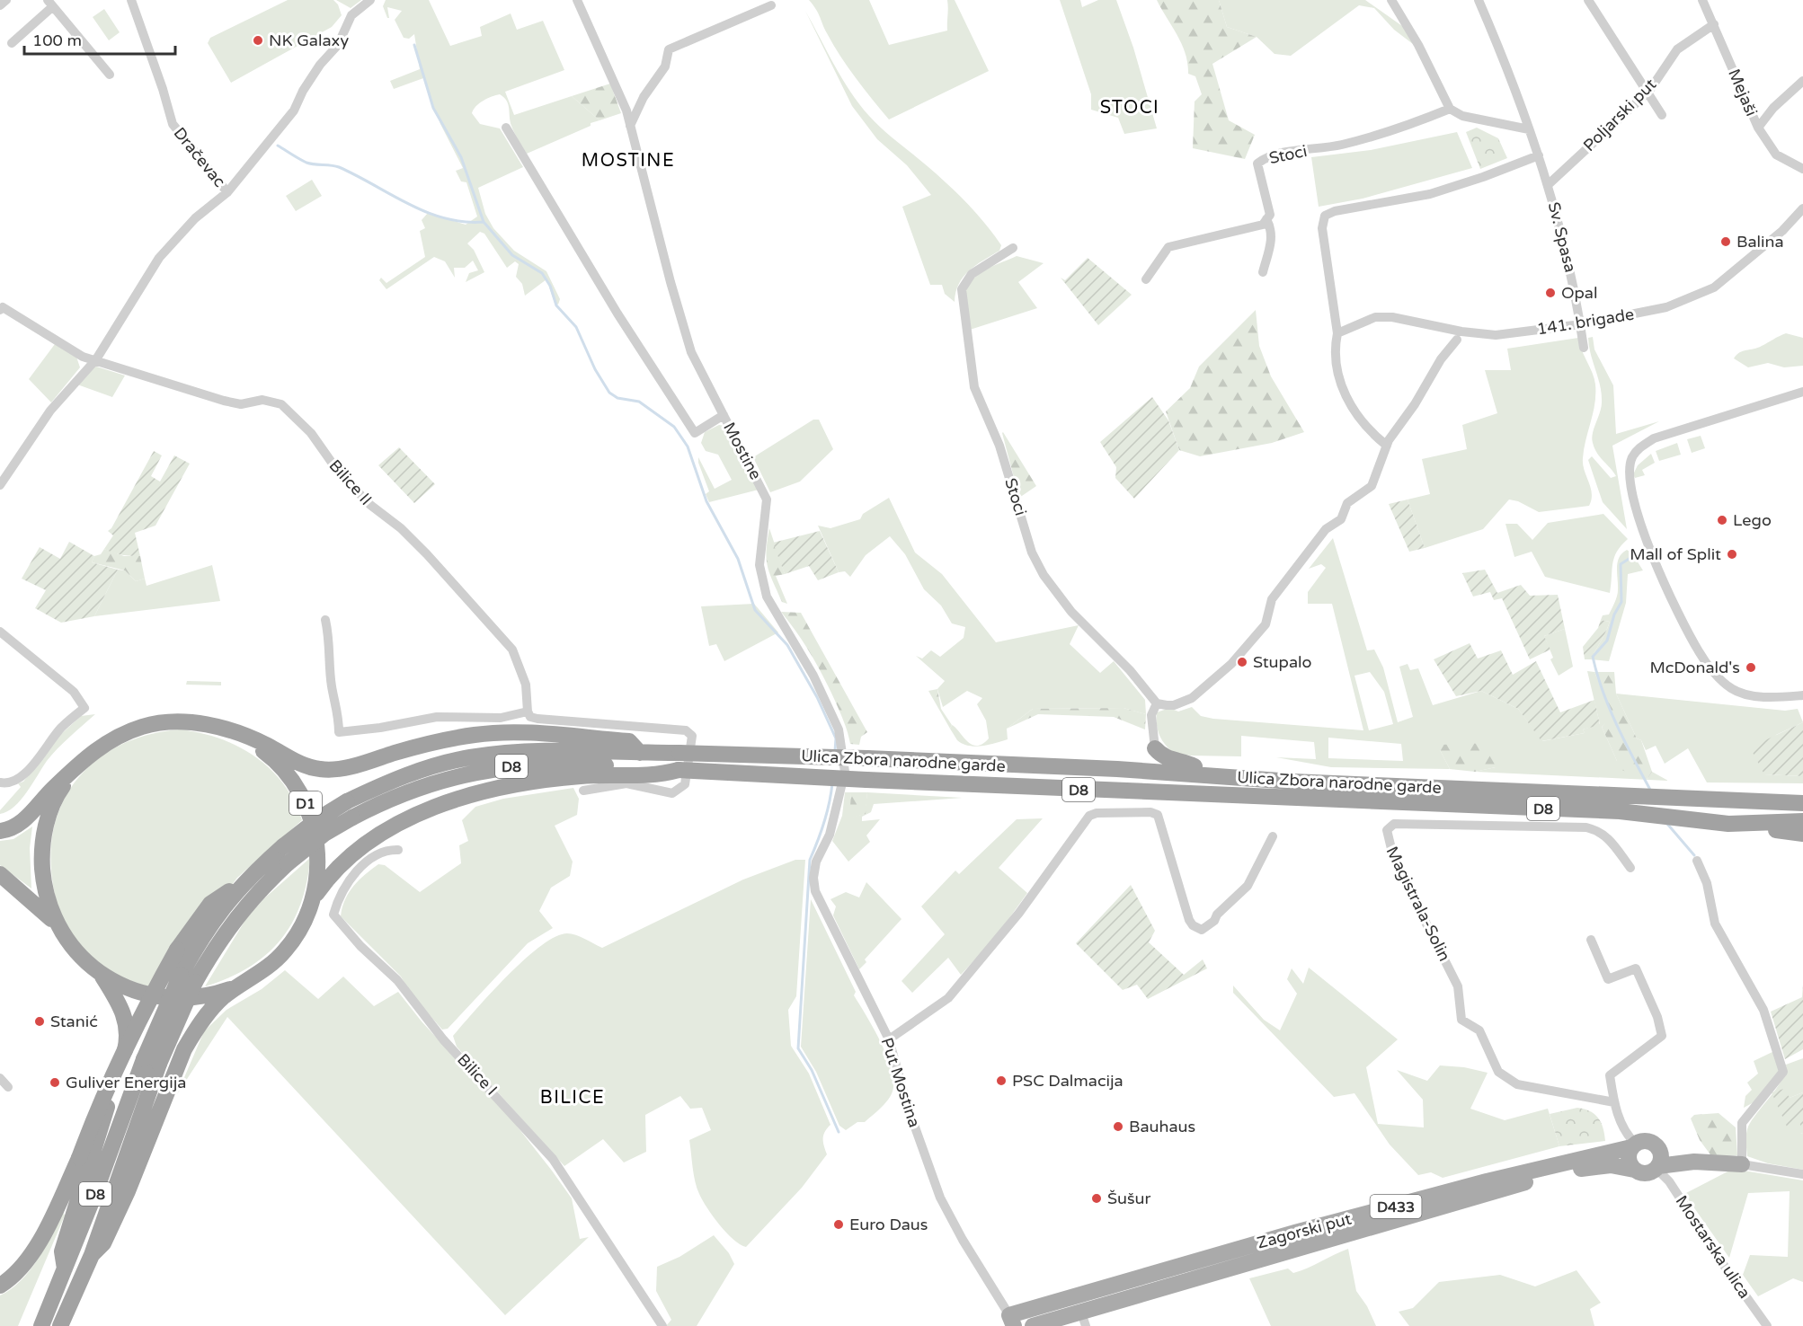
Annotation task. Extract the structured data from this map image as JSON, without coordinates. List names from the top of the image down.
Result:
{
  "streets": {
    "highway": ["Ulica Zbora narodne garde", "D8", "D1"],
    "main road": ["D433", "Zagorski put"],
    "street": [
      "Mejaši",
      "Poljarski put",
      "Stoci",
      "Dračevac",
      "Sv. Spasa",
      "141. brigade",
      "Mostine",
      "Bilice II",
      "Magistrala-Solin",
      "Bilice I",
      "Put Mostina",
      "Mostarska ulica"
    ]
  },
  "crossings": [
    ["Mejaši", "Poljarski put"],
    ["Poljarski put", "Sv. Spasa"],
    ["Sv. Spasa", "141. brigade"],
    ["Mostine", "Put Mostina"],
    ["Ulica Zbora narodne garde", "D8"],
    ["Put Mostina", "Zagorski put"],
    ["D433", "Zagorski put"],
    ["D433", "Mostarska ulica"]
  ],
  "districts": ["STOCI", "MOSTINE", "BILICE"],
  "places": [
    "NK Galaxy",
    "Balina",
    "Opal",
    "Lego",
    "Mall of Split",
    "Stupalo",
    "McDonald's",
    "Stanić",
    "PSC Dalmacija",
    "Guliver Energija",
    "Bauhaus",
    "Šušur",
    "Euro Daus"
  ],
  "scale_bar": "100 m"
}
